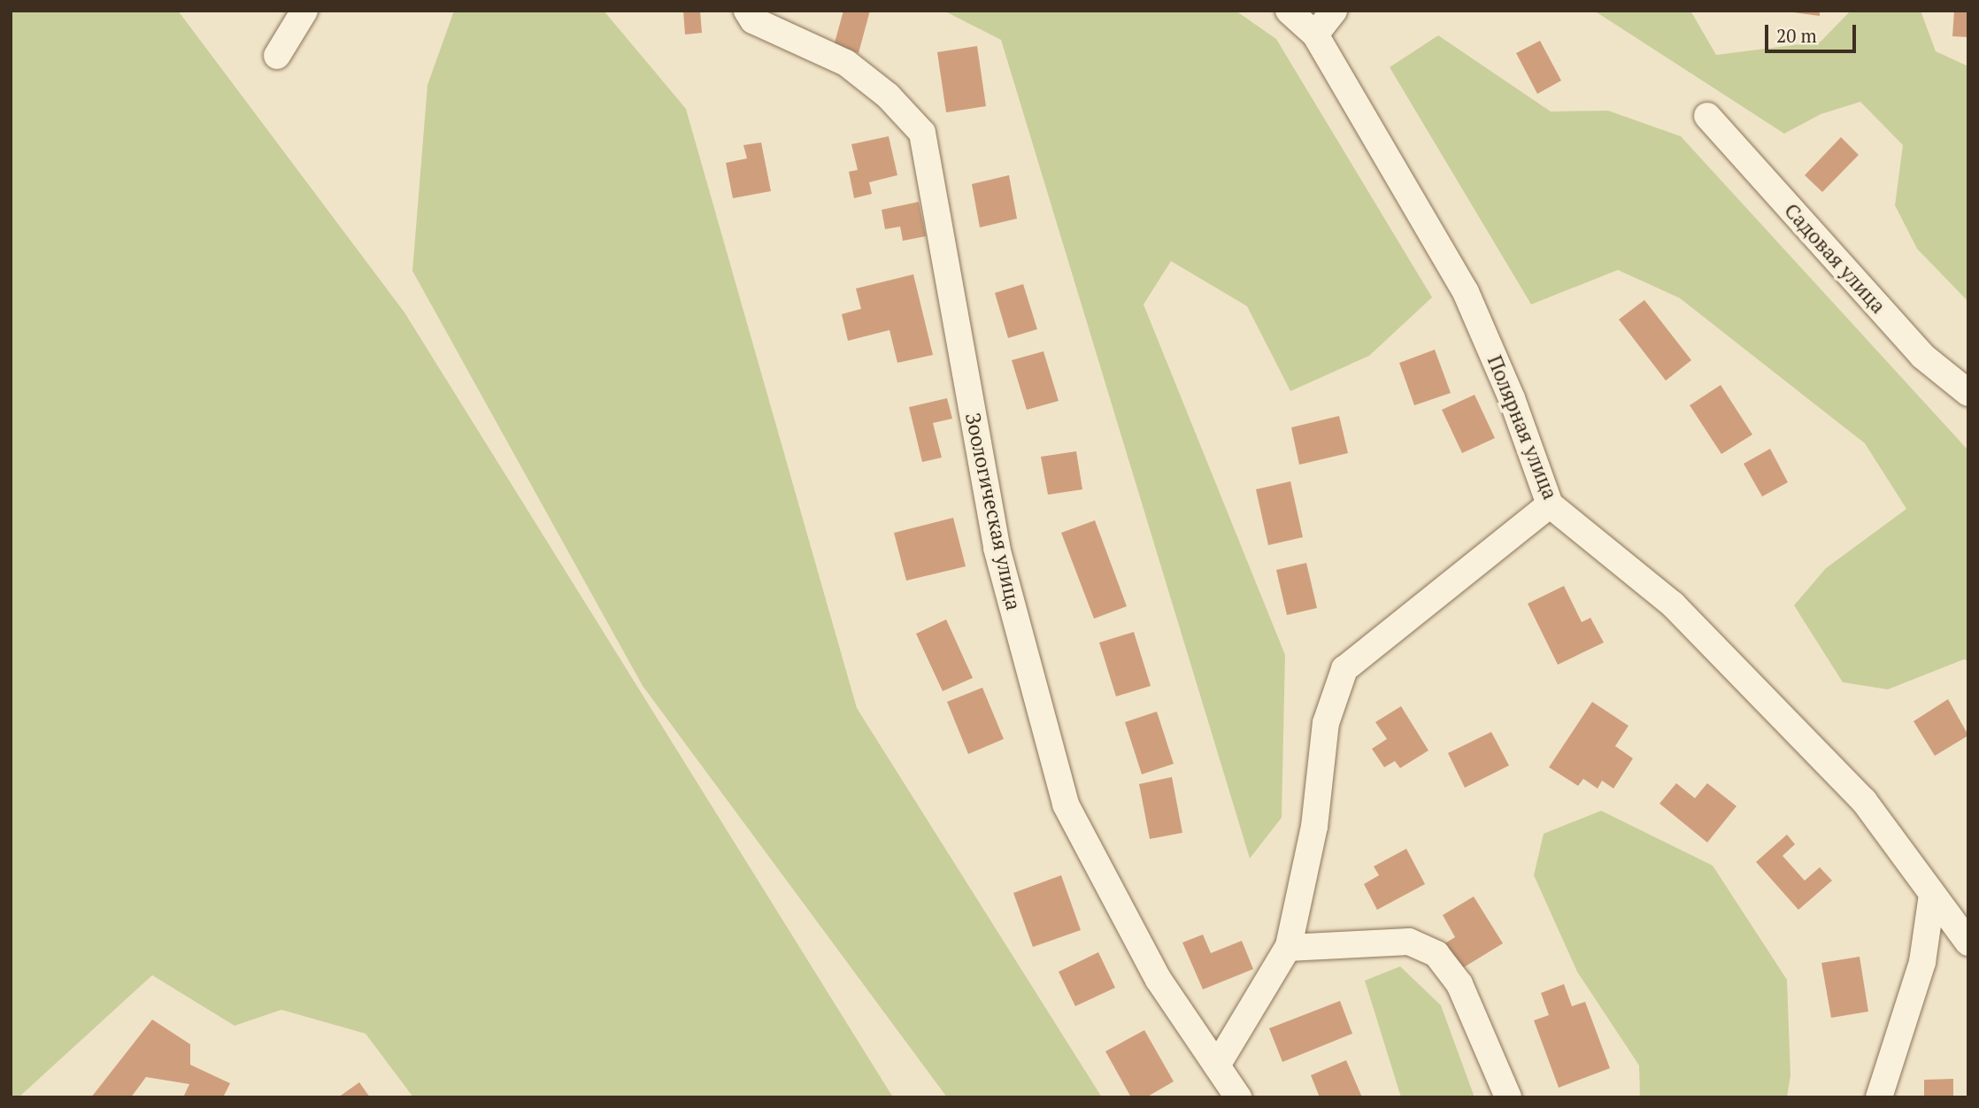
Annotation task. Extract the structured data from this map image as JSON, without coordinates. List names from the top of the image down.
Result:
{
  "streets": {
    "street": ["Садовая улица", "Полярная улица", "Зоологическая улица"]
  },
  "scale_bar": "20 m"
}
